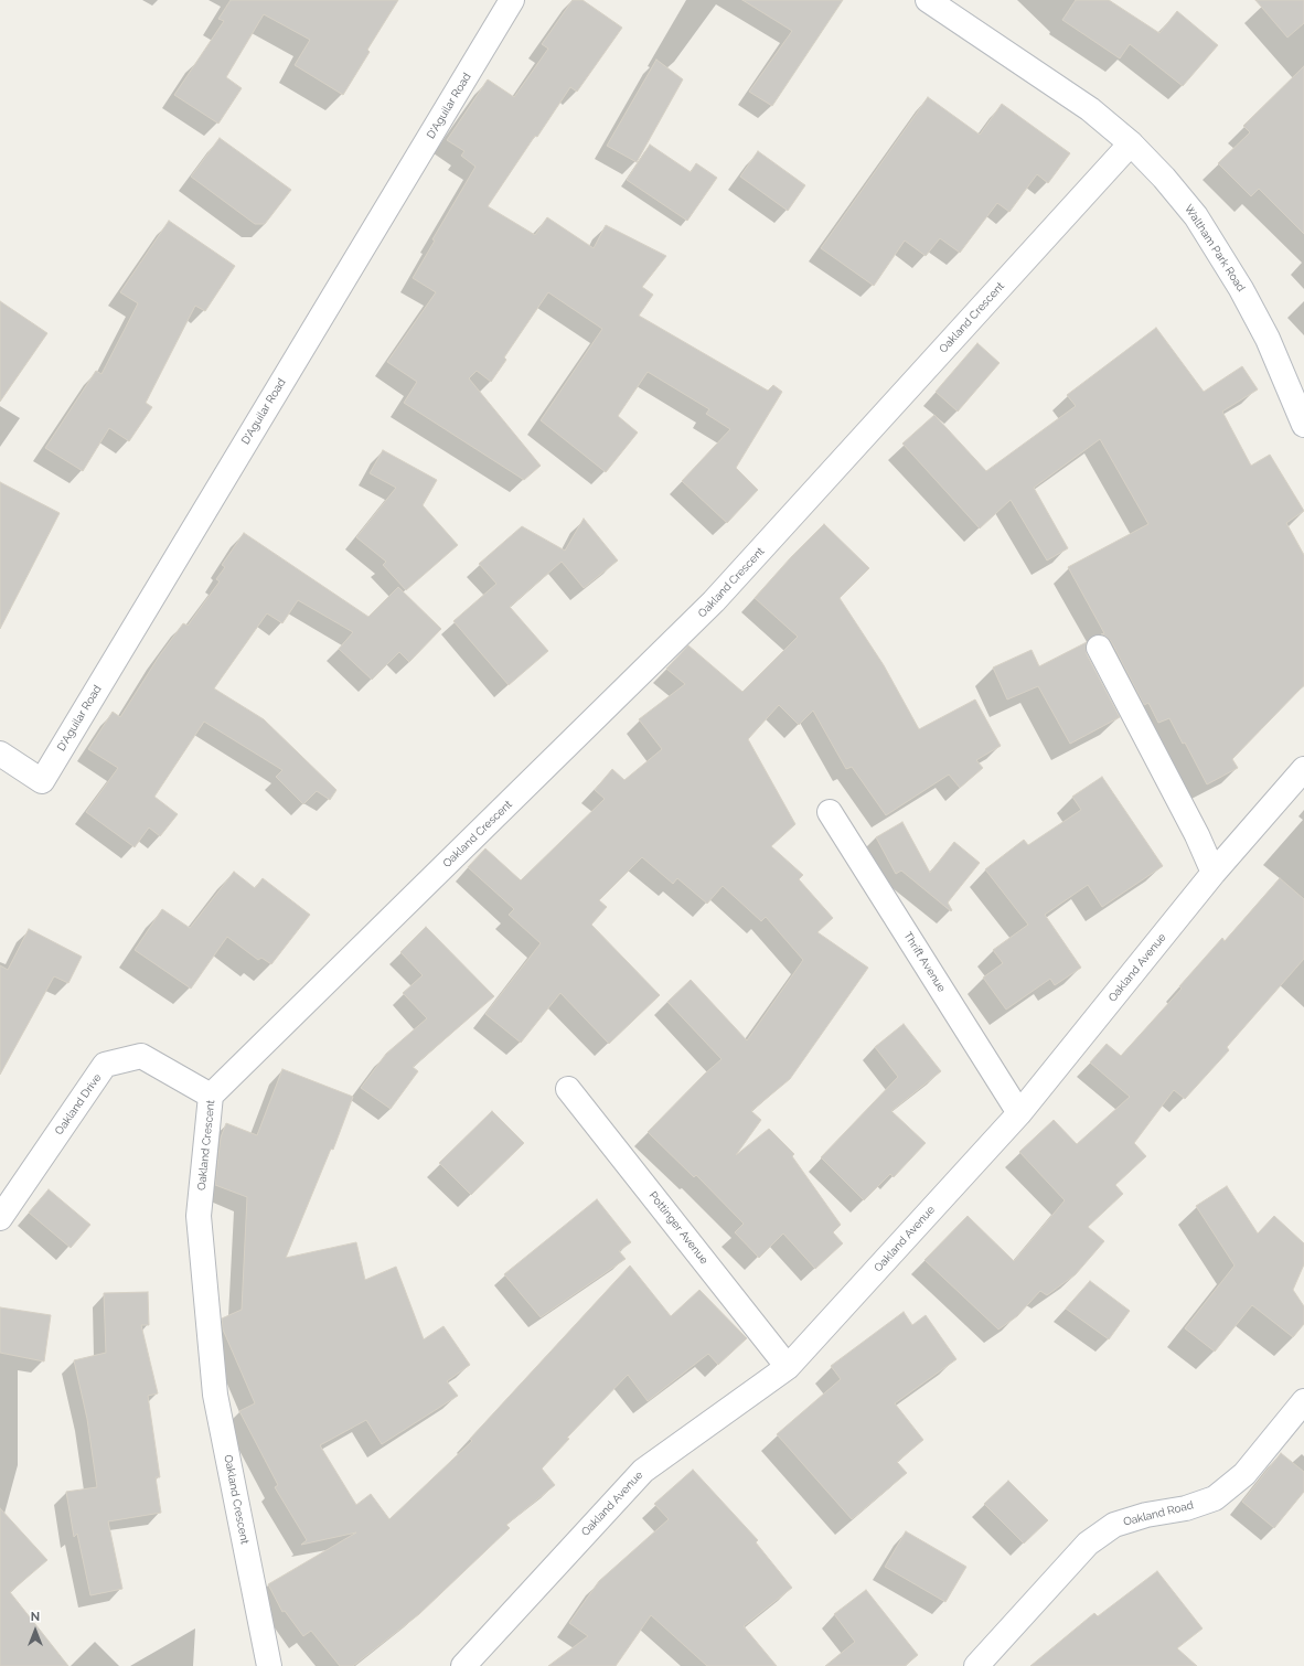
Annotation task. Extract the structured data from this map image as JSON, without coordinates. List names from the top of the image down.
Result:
{
  "streets": {
    "street": [
      "D'Aguilar Road",
      "Waltham Park Road",
      "Oakland Crescent",
      "Thrift Avenue",
      "Oakland Avenue",
      "Oakland Drive",
      "Pottinger Avenue",
      "Oakland Road"
    ]
  },
  "crossings": [
    ["Waltham Park Road", "Oakland Crescent"],
    ["Oakland Crescent", "Oakland Drive"],
    ["Thrift Avenue", "Oakland Avenue"],
    ["Oakland Avenue", "Pottinger Avenue"]
  ],
  "north": "top"
}
